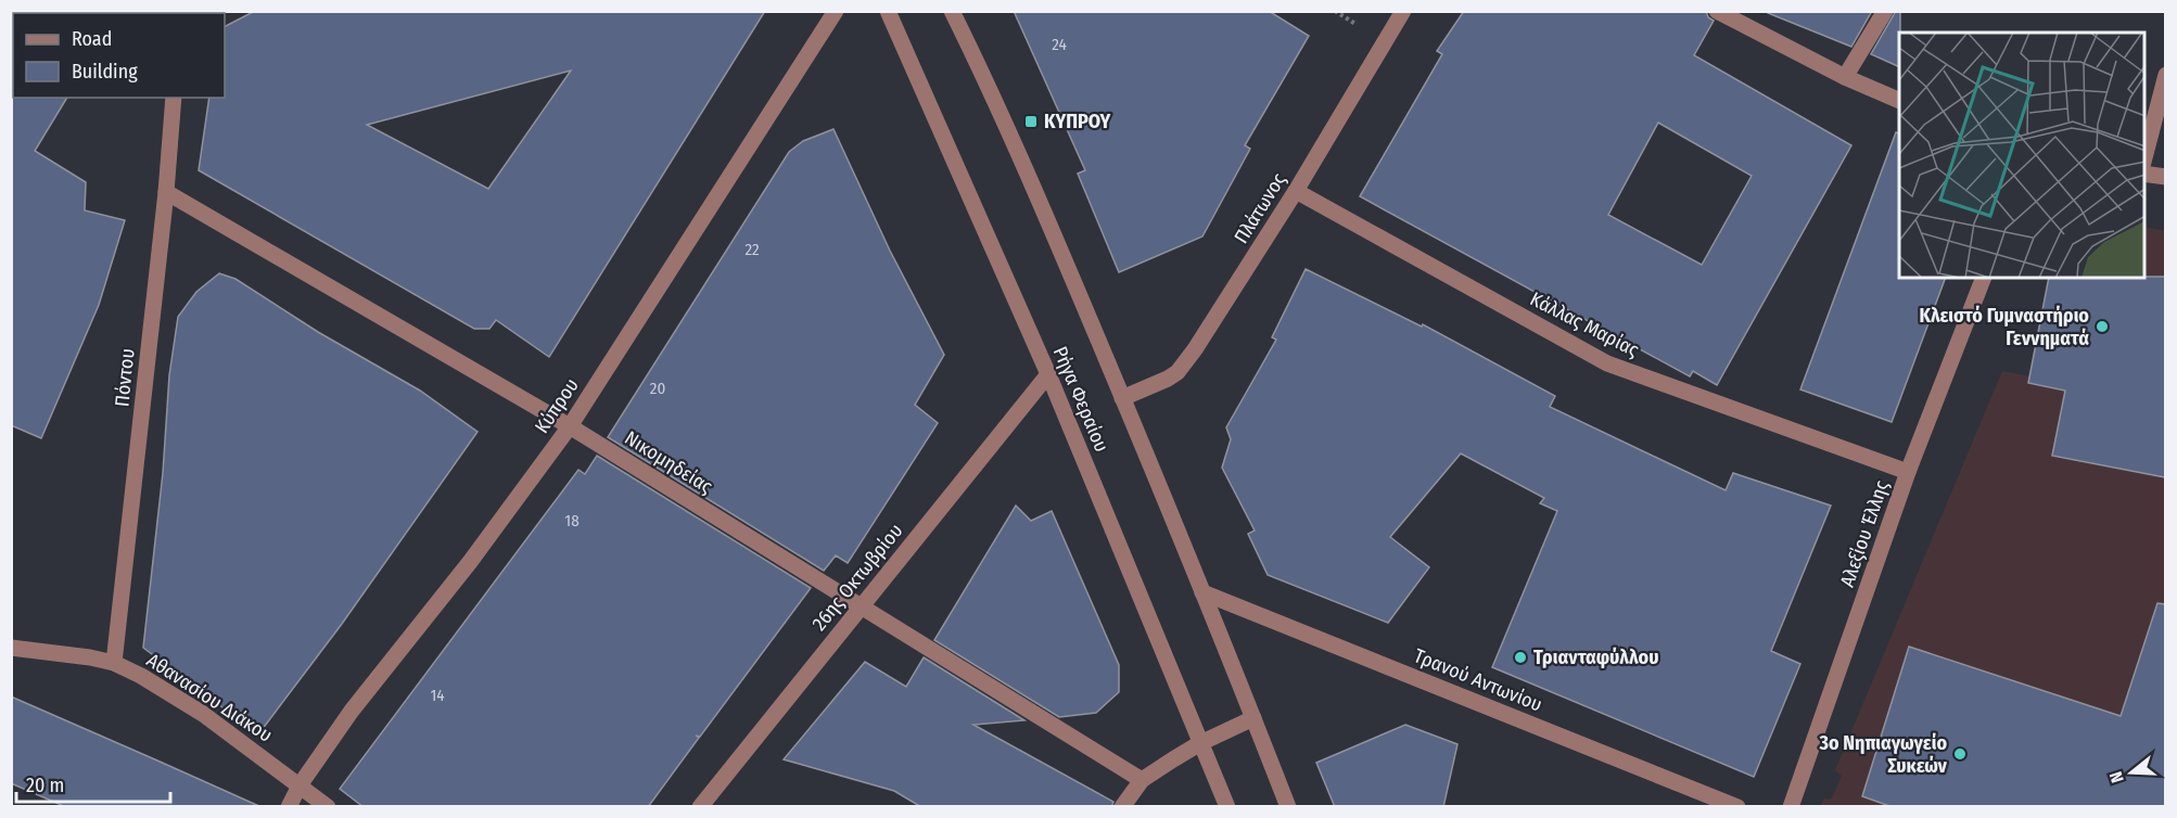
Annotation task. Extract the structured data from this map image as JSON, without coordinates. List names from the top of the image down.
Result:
{
  "streets": {
    "street": [
      "Πλάτωνος",
      "Κάλλας Μαρίας",
      "Πόντου",
      "Ρήγα Φεραίου",
      "Κύπρου",
      "Νικομηδείας",
      "Αλεξίου Έλλης",
      "26ης Οκτωβρίου",
      "Τρανού Αντωνίου",
      "Αθανασίου Διάκου"
    ]
  },
  "crossings": [
    ["Πλάτωνος", "Κάλλας Μαρίας"],
    ["Πλάτωνος", "Ρήγα Φεραίου"],
    ["Κάλλας Μαρίας", "Αλεξίου Έλλης"],
    ["Πόντου", "Νικομηδείας"],
    ["Πόντου", "Αθανασίου Διάκου"],
    ["Ρήγα Φεραίου", "26ης Οκτωβρίου"],
    ["Ρήγα Φεραίου", "Τρανού Αντωνίου"],
    ["Κύπρου", "Νικομηδείας"],
    ["Κύπρου", "Αθανασίου Διάκου"],
    ["Νικομηδείας", "26ης Οκτωβρίου"]
  ],
  "places": {
    "transit": ["ΚΥΠΡΟΥ"],
    "other": ["Κλειστό Γυμναστήριο Γεννηματά", "Τριανταφύλλου", "3ο Νηπιαγωγείο Συκεών"]
  },
  "house_numbers": [
    "24",
    "22",
    "20",
    "18",
    "14"
  ],
  "legend": ["Road", "Building"],
  "scale_bar": "20 m",
  "north": "left"
}
